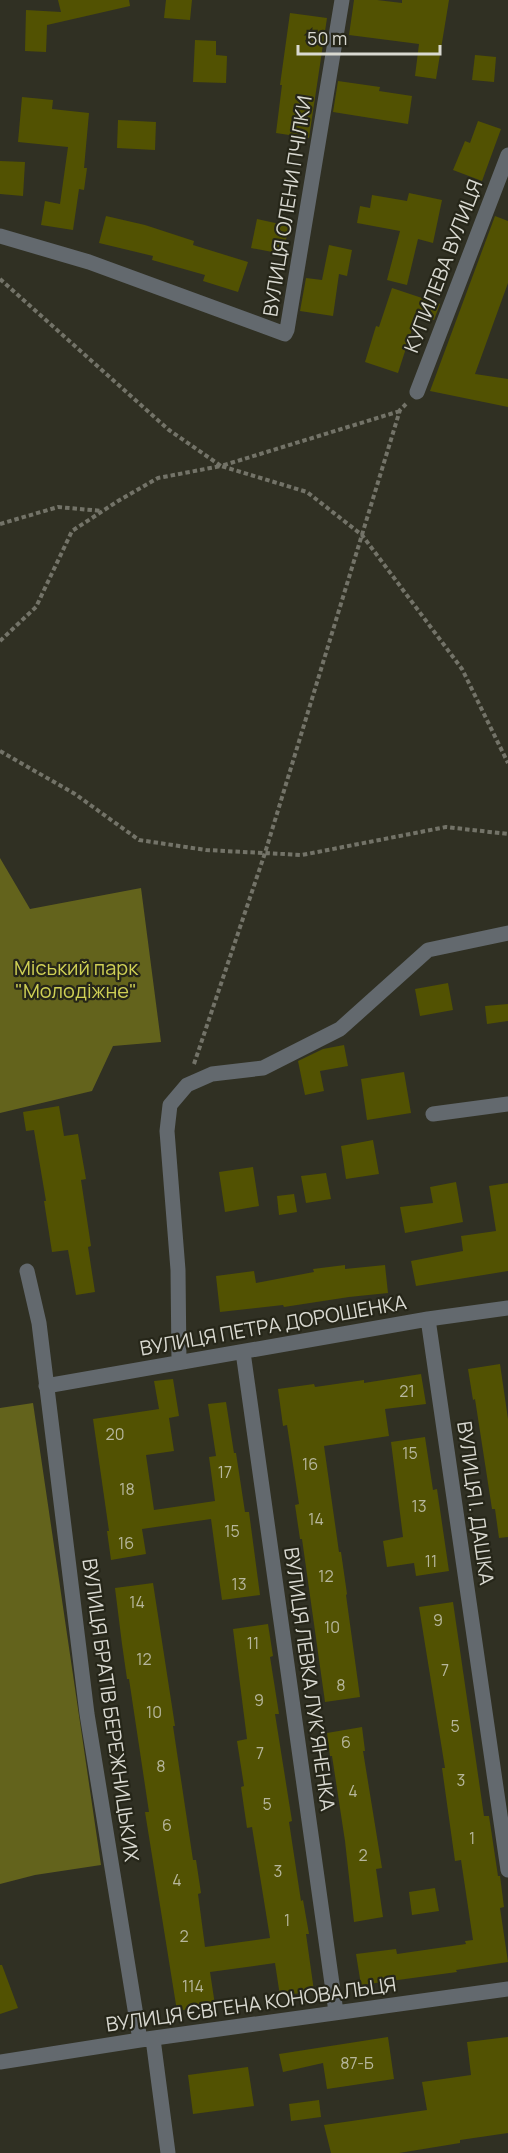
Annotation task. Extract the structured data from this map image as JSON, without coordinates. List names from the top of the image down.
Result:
{
  "streets": {
    "street": [
      "ВУЛИЦЯ ОЛЕНИ ПЧІЛКИ",
      "КУПИЛЕВА ВУЛИЦЯ",
      "ВУЛИЦЯ ПЕТРА ДОРОШЕНКА",
      "ВУЛИЦЯ І. ДАШКА",
      "ВУЛИЦЯ ЛЕВКА ЛУК'ЯНЕНКА",
      "ВУЛИЦЯ БРАТІВ БЕРЕЖНИЦЬКИХ",
      "ВУЛИЦЯ ЄВГЕНА КОНОВАЛЬЦЯ"
    ]
  },
  "crossings": [
    ["ВУЛИЦЯ ПЕТРА ДОРОШЕНКА", "ВУЛИЦЯ І. ДАШКА"],
    ["ВУЛИЦЯ ПЕТРА ДОРОШЕНКА", "ВУЛИЦЯ ЛЕВКА ЛУК'ЯНЕНКА"],
    ["ВУЛИЦЯ ПЕТРА ДОРОШЕНКА", "ВУЛИЦЯ БРАТІВ БЕРЕЖНИЦЬКИХ"],
    ["ВУЛИЦЯ ЛЕВКА ЛУК'ЯНЕНКА", "ВУЛИЦЯ ЄВГЕНА КОНОВАЛЬЦЯ"],
    ["ВУЛИЦЯ БРАТІВ БЕРЕЖНИЦЬКИХ", "ВУЛИЦЯ ЄВГЕНА КОНОВАЛЬЦЯ"]
  ],
  "parks": ["Міський парк \"Молодіжне\""],
  "house_numbers": [
    "21",
    "20",
    "15",
    "16",
    "17",
    "18",
    "13",
    "14",
    "15",
    "16",
    "11",
    "12",
    "13",
    "14",
    "9",
    "10",
    "11",
    "12",
    "7",
    "8",
    "9",
    "10",
    "5",
    "6",
    "7",
    "8",
    "3",
    "4",
    "5",
    "6",
    "1",
    "2",
    "3",
    "4",
    "1",
    "2",
    "114",
    "87-Б"
  ],
  "scale_bar": "50 m"
}
